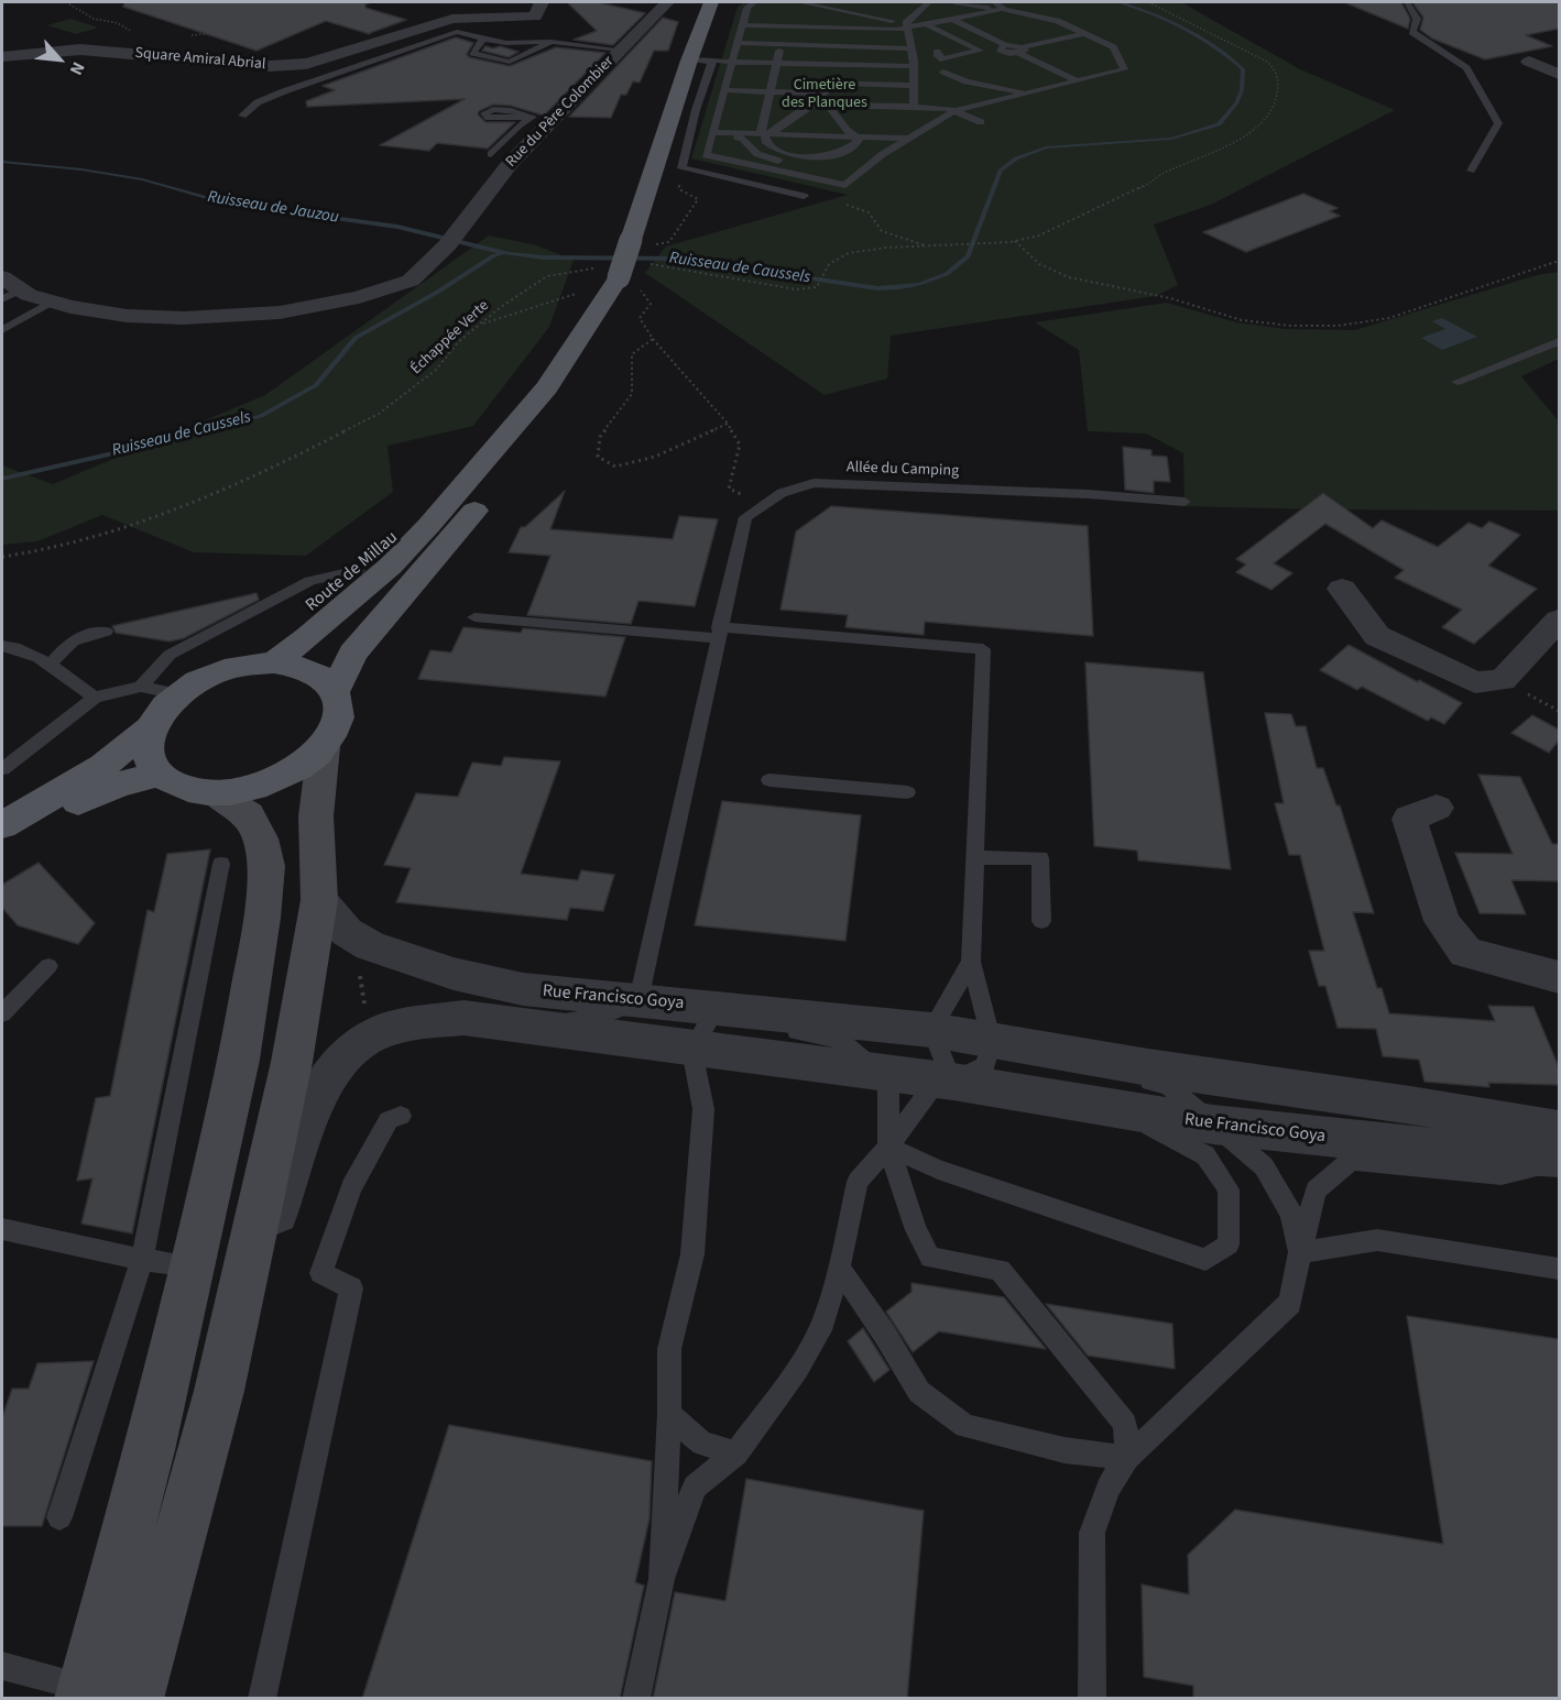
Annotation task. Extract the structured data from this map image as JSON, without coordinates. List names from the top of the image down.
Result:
{
  "streets": {
    "main road": ["Route de Millau"],
    "street": ["Square Amiral Abrial", "Rue du Père Colombier", "Rue Francisco Goya"],
    "lane": ["Allée du Camping"],
    "path": ["Échappée Verte"]
  },
  "crossings": [
    ["Échappée Verte", "Route de Millau"],
    ["Allée du Camping", "Rue Francisco Goya"]
  ],
  "water": ["Ruisseau de Jauzou", "Ruisseau de Caussels"],
  "parks": ["Cimetière des Planques"],
  "north": "bottom right"
}
